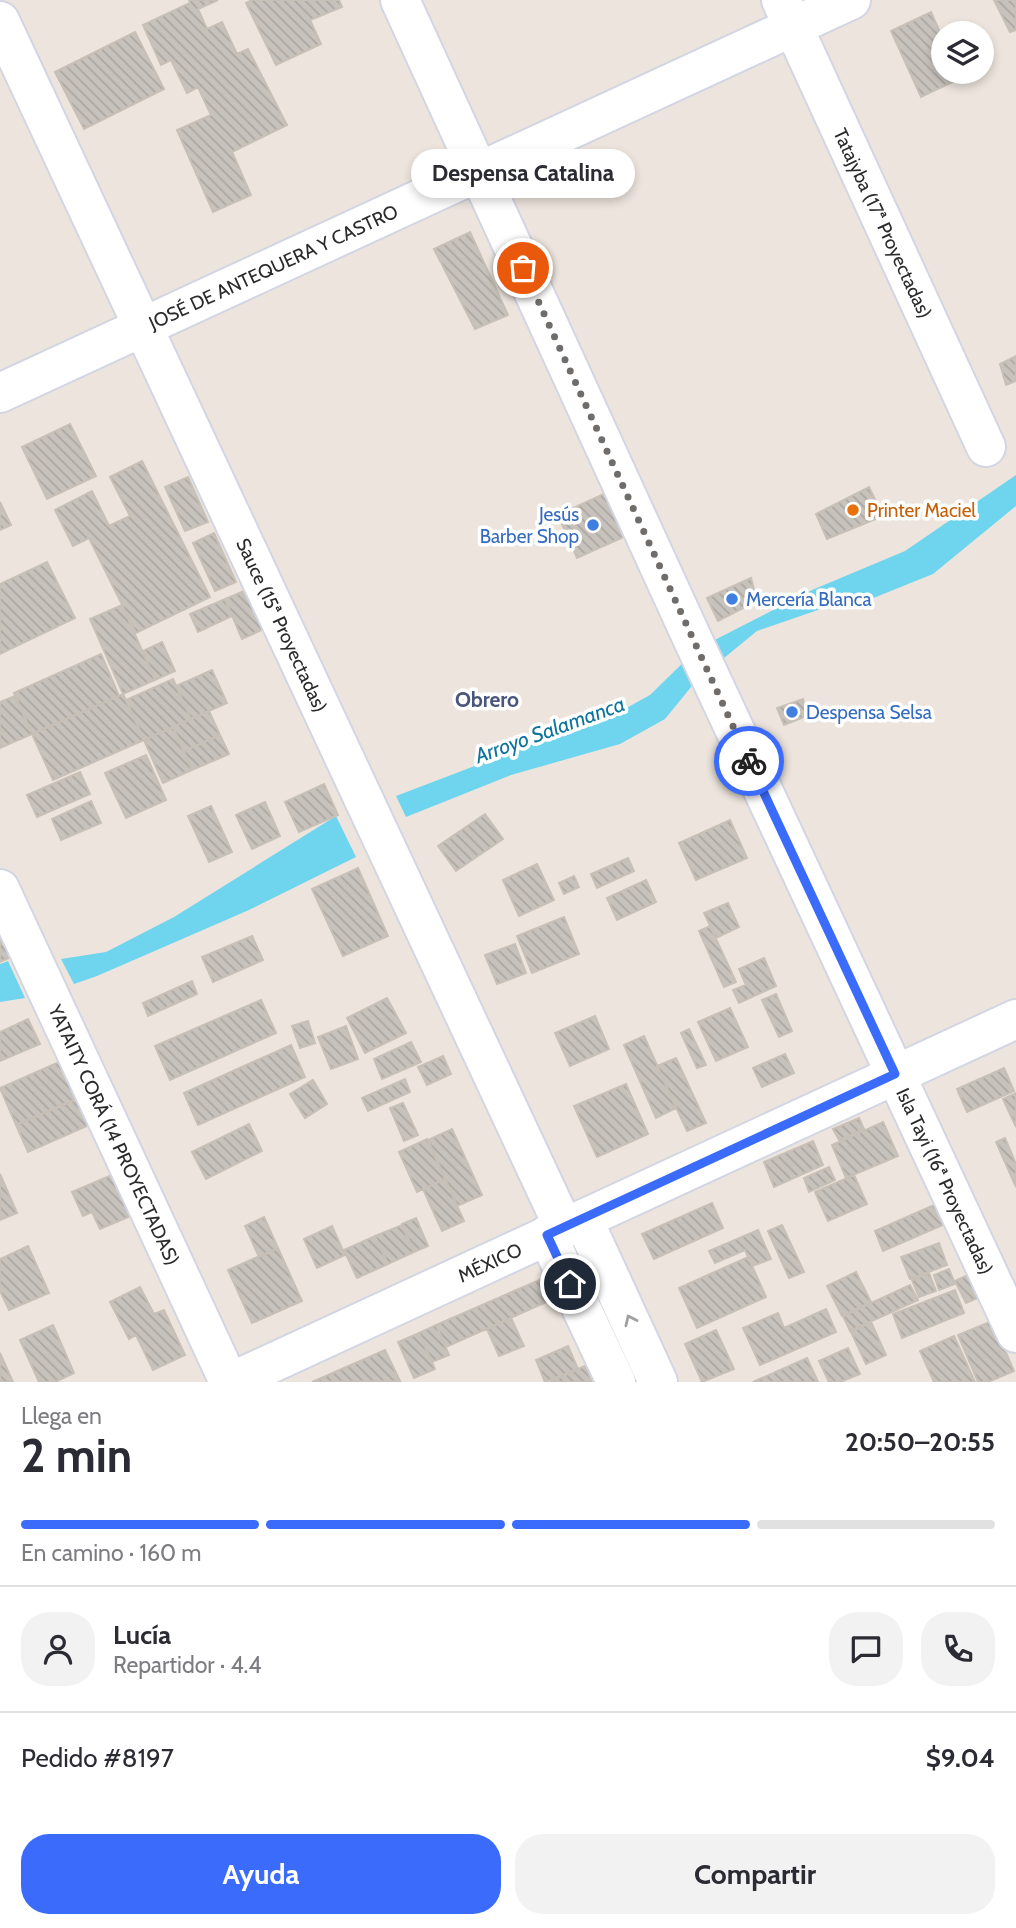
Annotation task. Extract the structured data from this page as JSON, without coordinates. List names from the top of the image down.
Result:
{
  "streets": {
    "street": [
      "Tatajyba (17ª Proyectadas)",
      "JOSÉ DE ANTEQUERA Y CASTRO",
      "Sauce (15ª Proyectadas)",
      "YATAITY CORÁ (14 PROYECTADAS)",
      "Isla Tayi (16ª Proyectadas)",
      "MÉXICO"
    ]
  },
  "crossings": [
    ["Tatajyba (17ª Proyectadas)", "JOSÉ DE ANTEQUERA Y CASTRO"],
    ["JOSÉ DE ANTEQUERA Y CASTRO", "Sauce (15ª Proyectadas)"],
    ["JOSÉ DE ANTEQUERA Y CASTRO", "Isla Tayi (16ª Proyectadas)"],
    ["Sauce (15ª Proyectadas)", "MÉXICO"],
    ["YATAITY CORÁ (14 PROYECTADAS)", "MÉXICO"],
    ["Isla Tayi (16ª Proyectadas)", "MÉXICO"]
  ],
  "districts": ["Obrero"],
  "water": ["Arroyo Salamanca"],
  "places": [
    "Despensa Catalina",
    "Printer Maciel",
    "Jesús Barber Shop",
    "Mercería Blanca",
    "Despensa Selsa"
  ],
  "page": {
    "bubble": "Despensa Catalina",
    "heading": ["2 min", "Llega en", "20:50–20:55"],
    "panel": [
      "Lucía",
      "Repartidor · 4.4",
      "Pedido #8197",
      "$9.04"
    ],
    "bar": "En camino · 160 m",
    "buttons": ["Ayuda", "Compartir"]
  }
}
